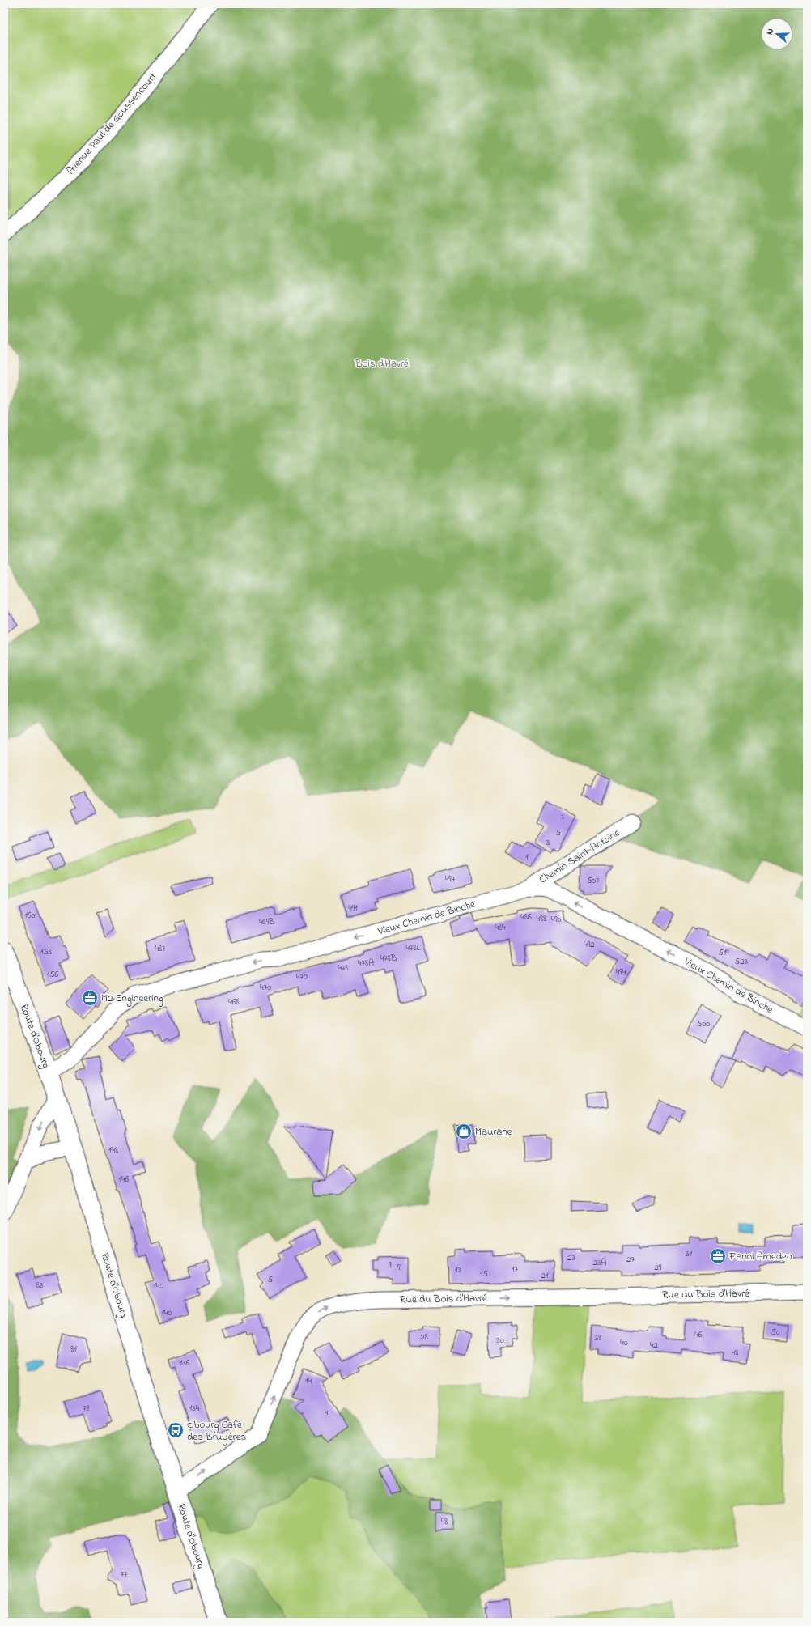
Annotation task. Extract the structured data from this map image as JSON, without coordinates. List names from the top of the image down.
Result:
{
  "streets": {
    "main road": ["Route d'Obourg"],
    "street": [
      "Avenue Paul de Goussencourt",
      "Chemin Saint-Antoine",
      "Vieux Chemin de Binche",
      "Rue du Bois d'Havré"
    ]
  },
  "crossings": [
    ["Chemin Saint-Antoine", "Vieux Chemin de Binche"],
    ["Vieux Chemin de Binche", "Route d'Obourg"],
    ["Route d'Obourg", "Rue du Bois d'Havré"]
  ],
  "one_way": ["Vieux Chemin de Binche", "Rue du Bois d'Havré"],
  "parks": ["Bois d'Havré"],
  "places": {
    "office": ["M2 Engineering", "Fanni Amedeo"],
    "shop": ["Maurane"],
    "bus stop": ["Obourg Café des Bruyères"]
  },
  "house_numbers": [
    "7",
    "5",
    "3",
    "1",
    "497",
    "507",
    "491",
    "160",
    "486",
    "488",
    "490",
    "489B",
    "484",
    "492",
    "478C",
    "487",
    "158",
    "519",
    "478B",
    "523",
    "478A",
    "478",
    "494",
    "156",
    "472",
    "470",
    "468",
    "500",
    "148",
    "146",
    "31",
    "23",
    "27",
    "23A",
    "9",
    "9",
    "29",
    "17",
    "13",
    "15",
    "21",
    "5",
    "83",
    "142",
    "140",
    "50",
    "46",
    "28",
    "38",
    "30",
    "40",
    "42",
    "81",
    "48",
    "136",
    "14",
    "79",
    "134",
    "4",
    "48",
    "77"
  ],
  "north": "left"
}
